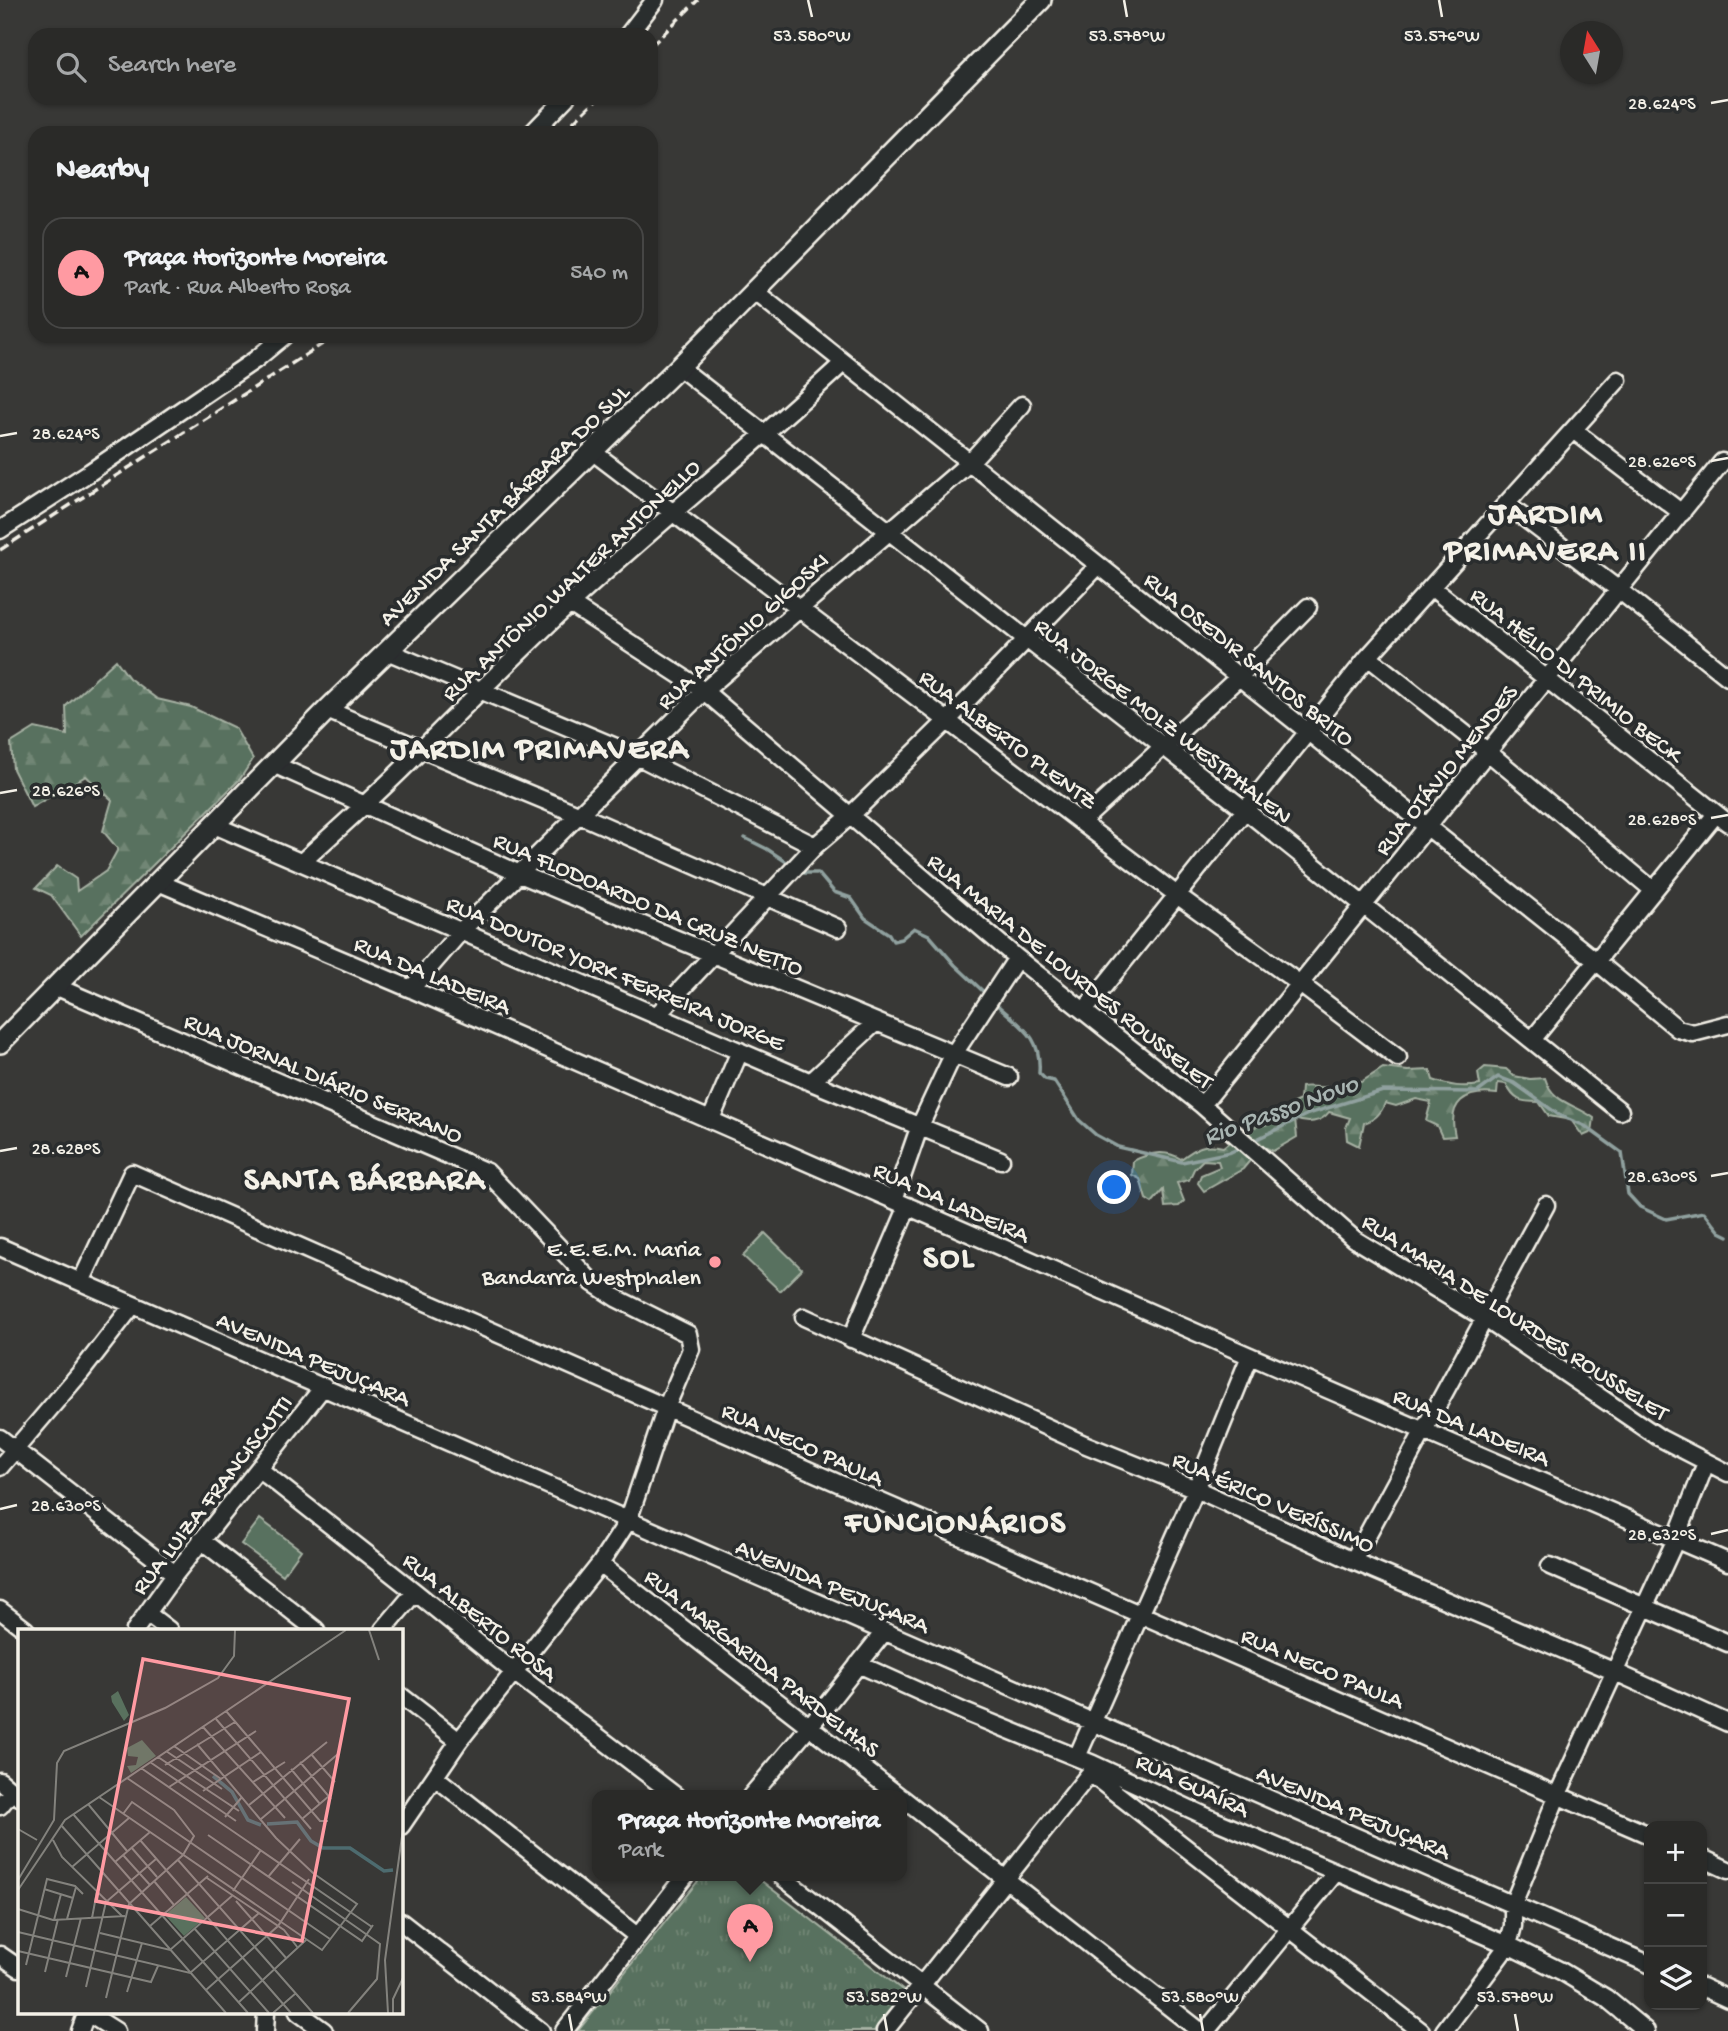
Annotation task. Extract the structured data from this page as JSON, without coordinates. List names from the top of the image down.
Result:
{
  "streets": {
    "main road": ["AVENIDA SANTA BÁRBARA DO SUL"],
    "street": [
      "RUA ANTÔNIO WALTER ANTONELLO",
      "RUA ANTÔNIO GIGOSKI",
      "RUA OSEDIR SANTOS BRITO",
      "RUA HÉLIO DI PRIMIO BECK",
      "RUA JORGE MOLZ WESTPHALEN",
      "RUA ALBERTO PLENTZ",
      "RUA OTÁVIO MENDES",
      "RUA FLODOARDO DA CRUZ NETTO",
      "RUA MARIA DE LOURDES ROUSSELET",
      "RUA DOUTOR YORK FERREIRA JORGE",
      "RUA DA LADEIRA",
      "RUA JORNAL DIÁRIO SERRANO",
      "AVENIDA PEJUÇARA",
      "RUA NECO PAULA",
      "RUA LUIZA FRANCISCUTTI",
      "RUA ÉRICO VERÍSSIMO",
      "RUA ALBERTO ROSA",
      "RUA MARGARIDA PARDELHAS",
      "RUA GUAÍRA"
    ]
  },
  "crossings": [
    ["AVENIDA SANTA BÁRBARA DO SUL", "RUA OSEDIR SANTOS BRITO"],
    ["AVENIDA SANTA BÁRBARA DO SUL", "RUA JORGE MOLZ WESTPHALEN"],
    ["AVENIDA SANTA BÁRBARA DO SUL", "RUA ALBERTO PLENTZ"],
    ["AVENIDA SANTA BÁRBARA DO SUL", "RUA FLODOARDO DA CRUZ NETTO"],
    ["AVENIDA SANTA BÁRBARA DO SUL", "RUA DOUTOR YORK FERREIRA JORGE"],
    ["AVENIDA SANTA BÁRBARA DO SUL", "RUA DA LADEIRA"],
    ["AVENIDA SANTA BÁRBARA DO SUL", "RUA JORNAL DIÁRIO SERRANO"],
    ["RUA ANTÔNIO WALTER ANTONELLO", "RUA OSEDIR SANTOS BRITO"],
    ["RUA ANTÔNIO WALTER ANTONELLO", "RUA JORGE MOLZ WESTPHALEN"],
    ["RUA ANTÔNIO WALTER ANTONELLO", "RUA ALBERTO PLENTZ"],
    ["RUA ANTÔNIO WALTER ANTONELLO", "RUA FLODOARDO DA CRUZ NETTO"],
    ["RUA ANTÔNIO WALTER ANTONELLO", "RUA MARIA DE LOURDES ROUSSELET"],
    ["RUA ANTÔNIO WALTER ANTONELLO", "RUA DOUTOR YORK FERREIRA JORGE"],
    ["RUA ANTÔNIO GIGOSKI", "RUA OSEDIR SANTOS BRITO"],
    ["RUA ANTÔNIO GIGOSKI", "RUA JORGE MOLZ WESTPHALEN"],
    ["RUA ANTÔNIO GIGOSKI", "RUA ALBERTO PLENTZ"],
    ["RUA ANTÔNIO GIGOSKI", "RUA FLODOARDO DA CRUZ NETTO"],
    ["RUA ANTÔNIO GIGOSKI", "RUA MARIA DE LOURDES ROUSSELET"],
    ["RUA ANTÔNIO GIGOSKI", "RUA DOUTOR YORK FERREIRA JORGE"],
    ["RUA ANTÔNIO GIGOSKI", "RUA DA LADEIRA"],
    ["RUA OSEDIR SANTOS BRITO", "RUA OTÁVIO MENDES"],
    ["RUA HÉLIO DI PRIMIO BECK", "RUA OTÁVIO MENDES"],
    ["RUA JORGE MOLZ WESTPHALEN", "RUA OTÁVIO MENDES"],
    ["RUA ALBERTO PLENTZ", "RUA OTÁVIO MENDES"],
    ["RUA OTÁVIO MENDES", "RUA MARIA DE LOURDES ROUSSELET"],
    ["RUA JORNAL DIÁRIO SERRANO", "RUA NECO PAULA"],
    ["AVENIDA PEJUÇARA", "RUA NECO PAULA"],
    ["AVENIDA PEJUÇARA", "RUA LUIZA FRANCISCUTTI"],
    ["RUA LUIZA FRANCISCUTTI", "RUA ALBERTO ROSA"]
  ],
  "districts": [
    "JARDIM PRIMAVERA II",
    "JARDIM PRIMAVERA",
    "SANTA BÁRBARA",
    "SOL",
    "FUNCIONÁRIOS"
  ],
  "water": ["Rio Passo Novo"],
  "places": ["E.E.E.M. Maria Bandarra Westphalen"],
  "north": "top",
  "page": {
    "search": "Search here",
    "heading": "Nearby",
    "list": [
      {
        "mark": "A",
        "name": "Praça Horizonte Moreira",
        "note": "Park · Rua Alberto Rosa",
        "value": "540 m"
      }
    ],
    "popup": ["Praça Horizonte Moreira", "Park"],
    "map_buttons": ["+", "−"],
    "pins": "A"
  },
  "coordinates": [
    "53.580°W",
    "53.578°W",
    "53.576°W",
    "28.624°S",
    "28.626°S",
    "28.628°S",
    "28.630°S",
    "28.632°S",
    "53.584°W",
    "53.582°W"
  ]
}
